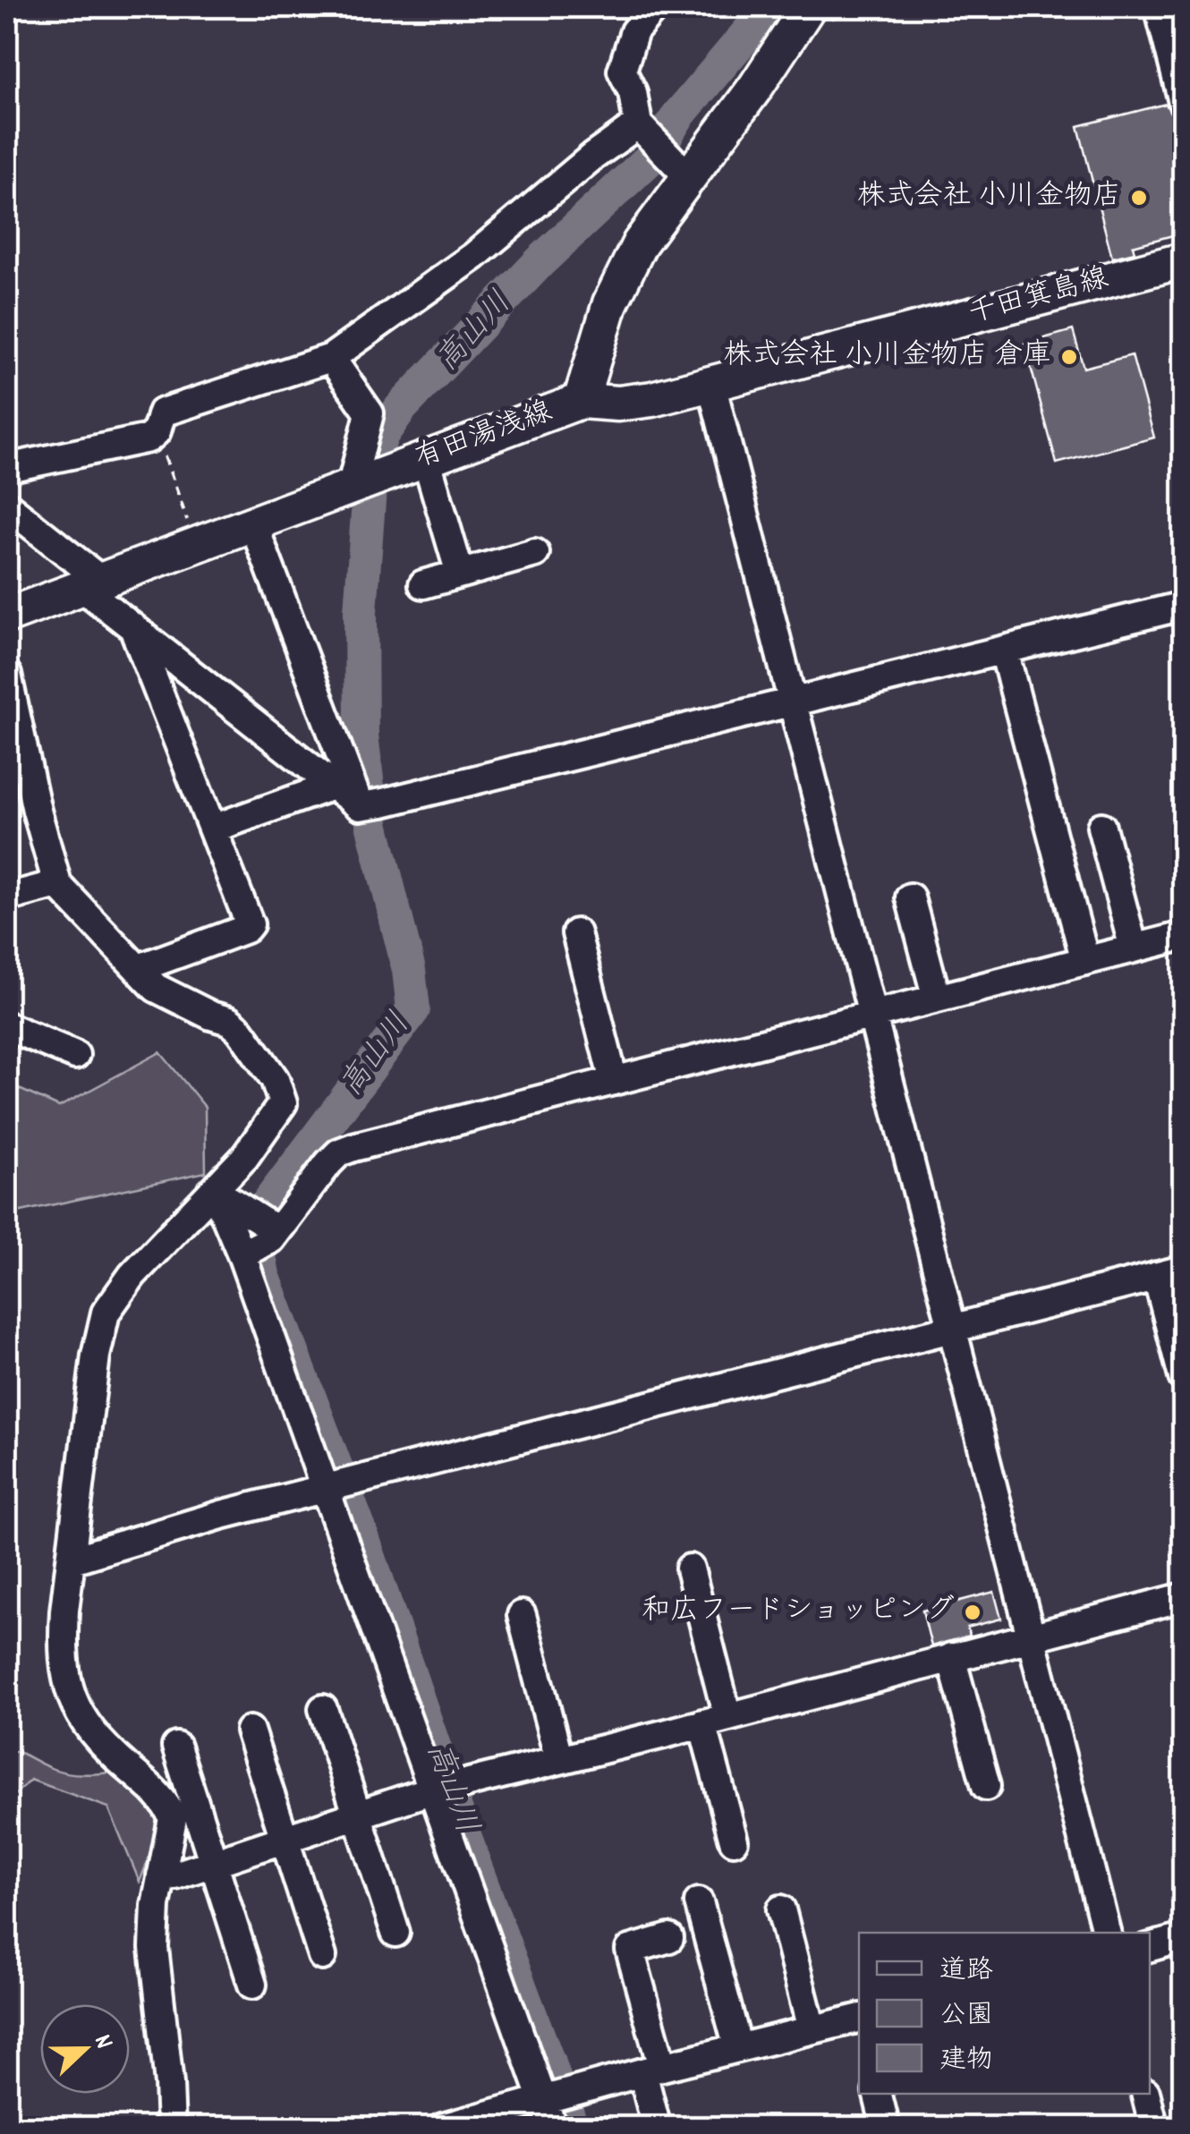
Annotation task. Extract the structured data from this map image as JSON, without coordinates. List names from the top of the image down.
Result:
{
  "streets": {
    "main road": ["千田箕島線", "有田湯浅線"]
  },
  "crossings": [
    ["千田箕島線", "有田湯浅線"]
  ],
  "water": ["高山川"],
  "places": ["株式会社 小川金物店", "株式会社 小川金物店 倉庫", "和広フードショッピング"],
  "legend": ["道路", "公園", "建物"],
  "north": "right"
}
